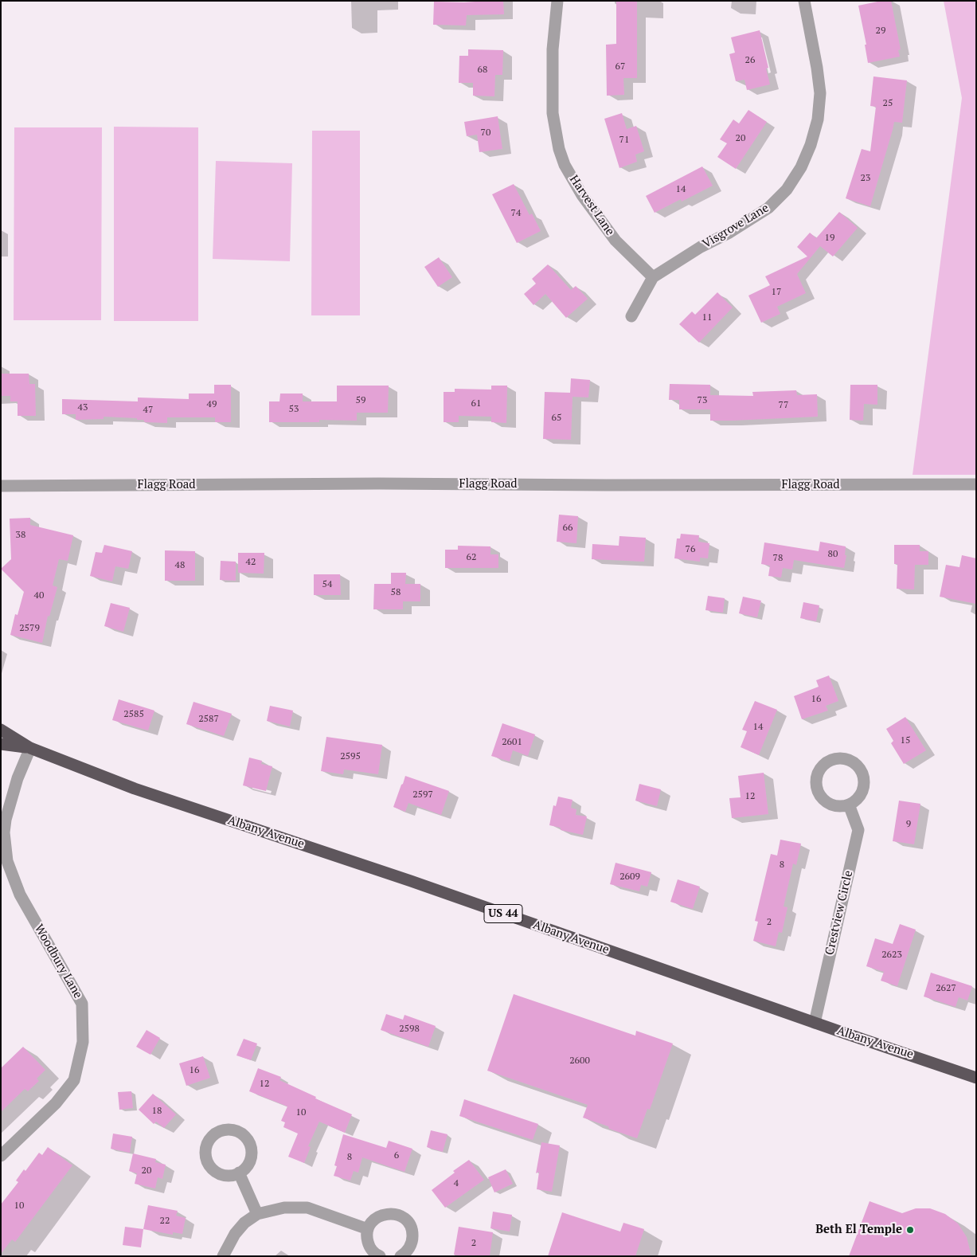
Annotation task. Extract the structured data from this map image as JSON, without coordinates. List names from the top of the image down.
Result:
{
  "streets": {
    "highway": ["Albany Avenue", "US 44"],
    "street": [
      "Harvest Lane",
      "Visgrove Lane",
      "Flagg Road",
      "Crestview Circle",
      "Woodbury Lane"
    ]
  },
  "crossings": [
    ["Harvest Lane", "Visgrove Lane"],
    ["Albany Avenue", "Crestview Circle"],
    ["Albany Avenue", "Woodbury Lane"]
  ],
  "places": ["Beth El Temple"],
  "house_numbers": [
    "29",
    "26",
    "67",
    "68",
    "25",
    "70",
    "20",
    "71",
    "23",
    "14",
    "74",
    "19",
    "17",
    "11",
    "59",
    "73",
    "61",
    "49",
    "77",
    "43",
    "53",
    "47",
    "65",
    "66",
    "38",
    "76",
    "80",
    "62",
    "78",
    "42",
    "48",
    "54",
    "58",
    "40",
    "2579",
    "16",
    "2585",
    "2587",
    "14",
    "15",
    "2601",
    "2595",
    "2597",
    "12",
    "9",
    "8",
    "2609",
    "2",
    "2623",
    "2627",
    "2598",
    "2600",
    "16",
    "12",
    "18",
    "10",
    "6",
    "8",
    "20",
    "4",
    "10",
    "22",
    "2"
  ]
}
